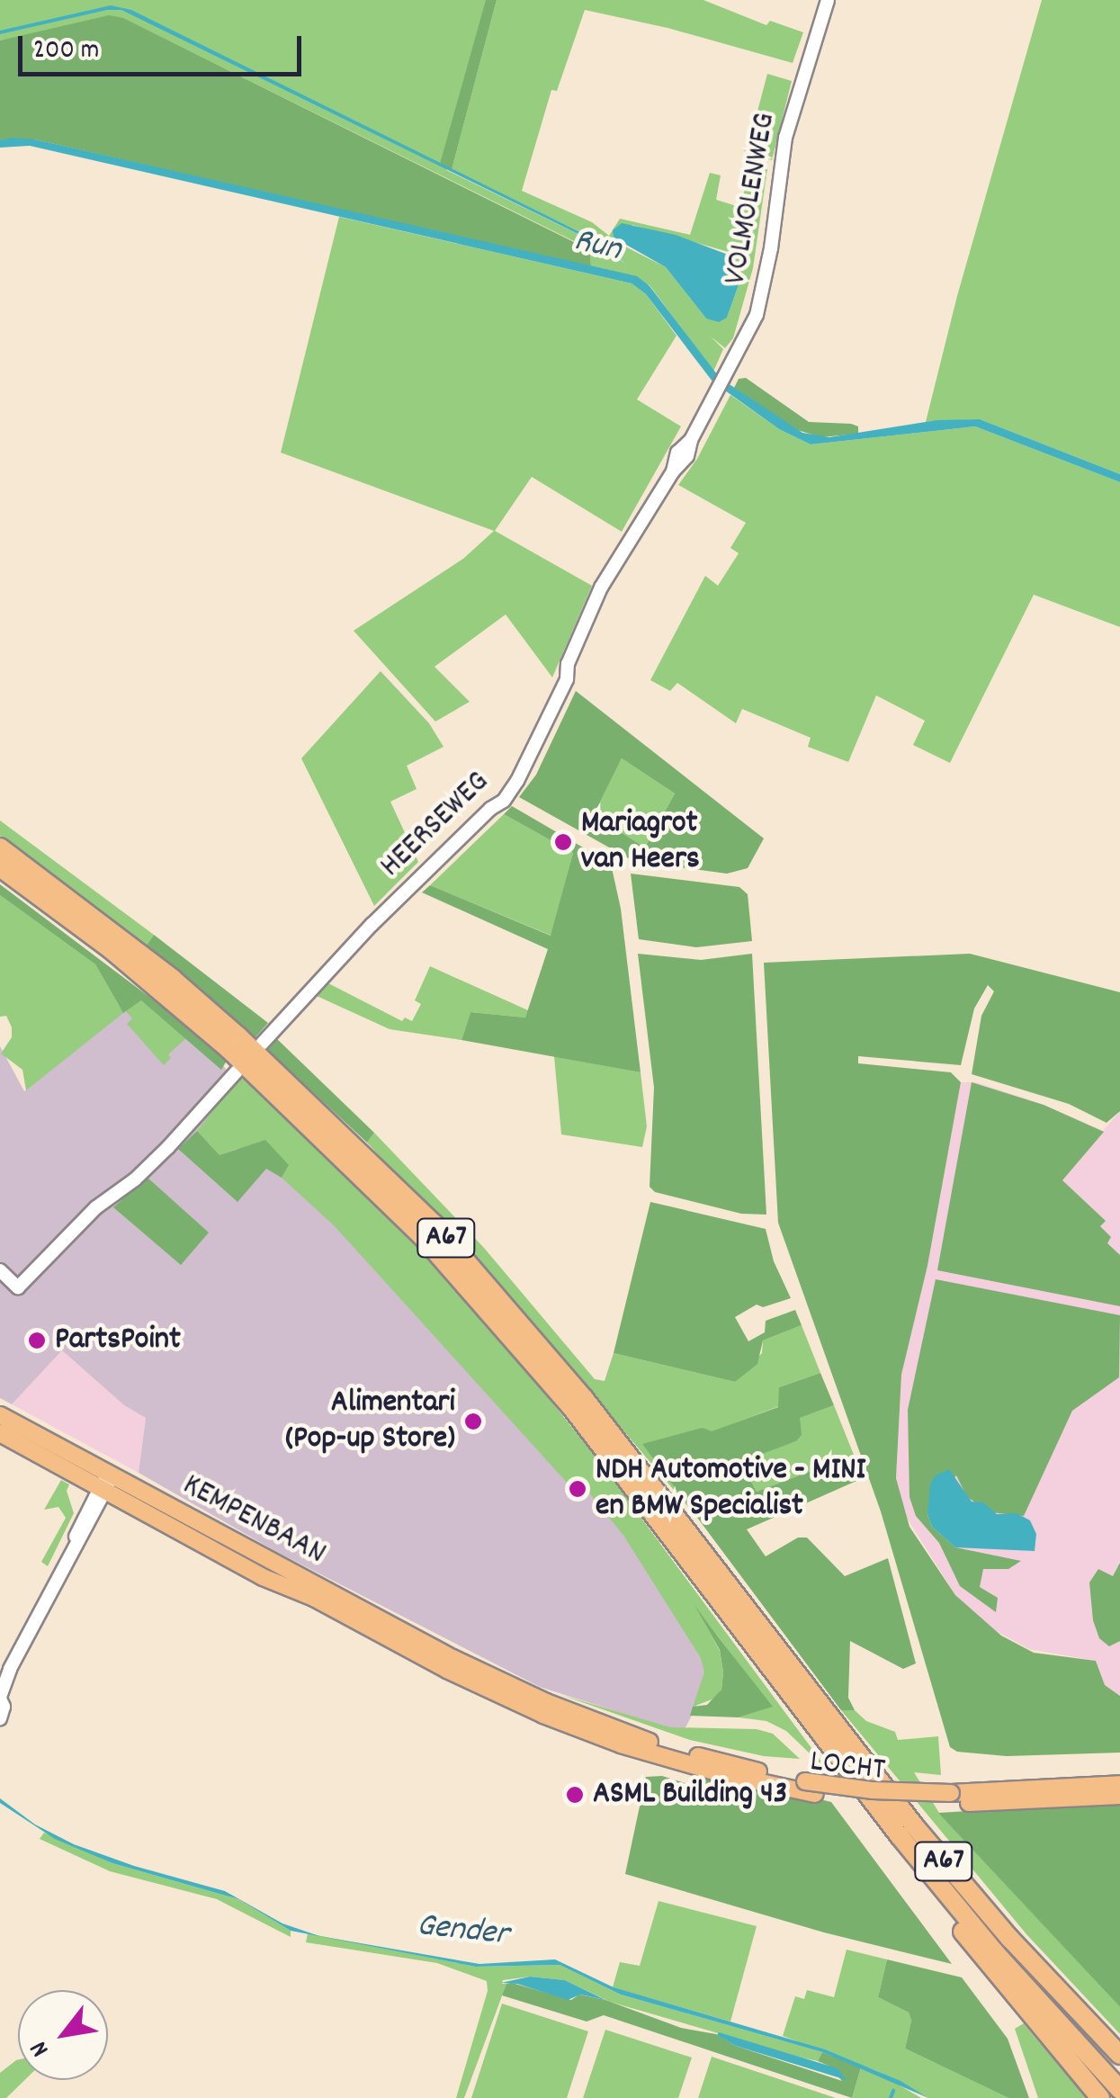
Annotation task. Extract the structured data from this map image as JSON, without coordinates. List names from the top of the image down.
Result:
{
  "streets": {
    "highway": ["A67"],
    "main road": ["KEMPENBAAN", "LOCHT"],
    "street": ["VOLMOLENWEG", "HEERSEWEG"]
  },
  "crossings": [
    ["VOLMOLENWEG", "HEERSEWEG"],
    ["KEMPENBAAN", "LOCHT"]
  ],
  "water": ["Run", "Gender"],
  "places": [
    "Mariagrot van Heers",
    "PartsPoint",
    "Alimentari (Pop-up Store)",
    "NDH Automotive - MINI en BMW Specialist",
    "ASML Building 43"
  ],
  "scale_bar": "200 m",
  "north": "bottom left"
}
